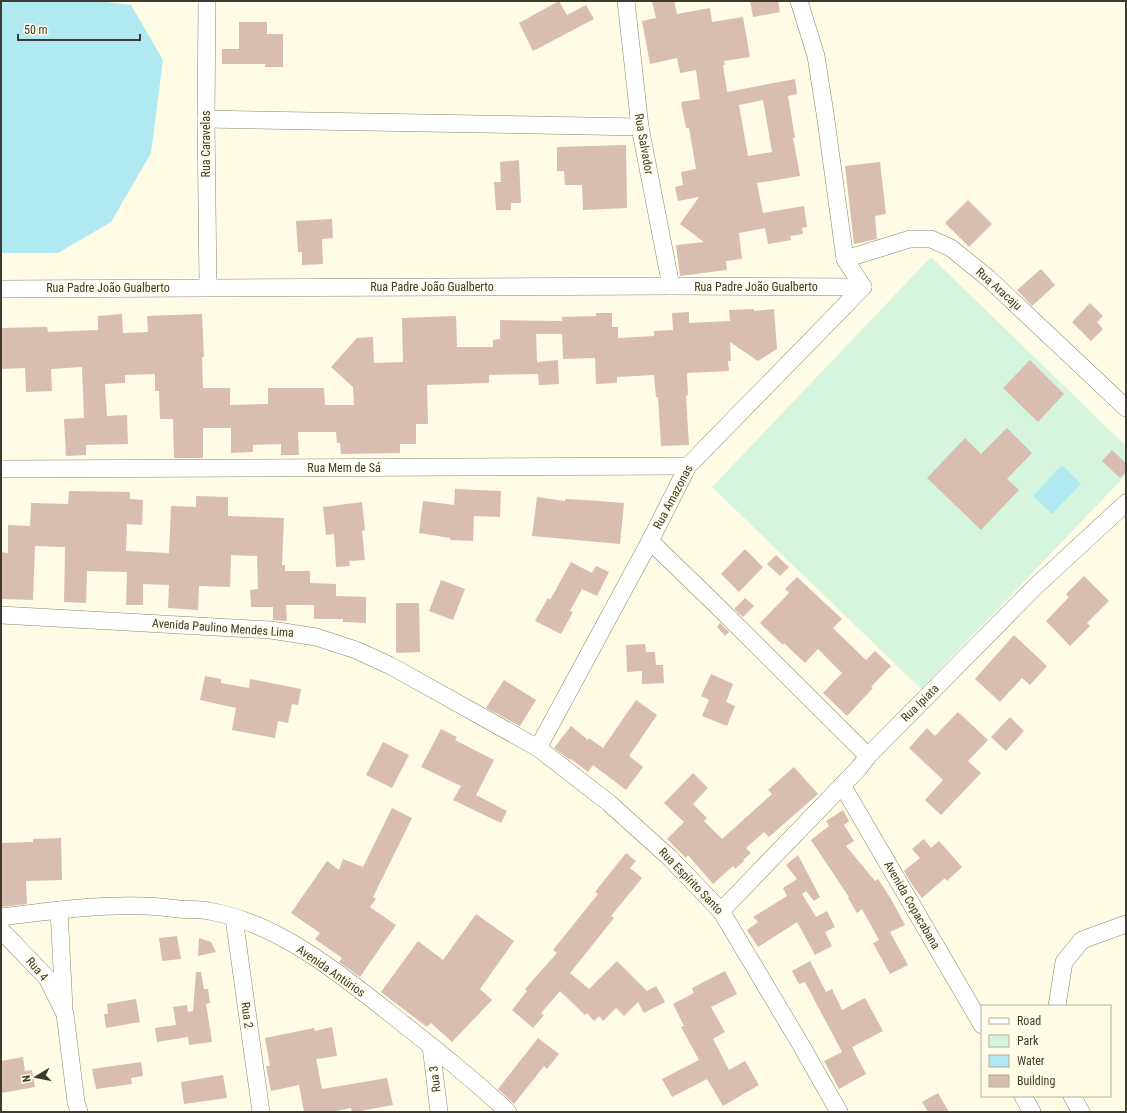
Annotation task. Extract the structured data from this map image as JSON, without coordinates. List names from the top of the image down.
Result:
{
  "streets": {
    "street": [
      "Rua Caravelas",
      "Rua Salvador",
      "Rua Padre João Gualberto",
      "Rua Aracaju",
      "Rua Mem de Sá",
      "Rua Amazonas",
      "Avenida Paulino Mendes Lima",
      "Rua Ipiata",
      "Rua Espírito Santo",
      "Avenida Copacabana",
      "Rua 4",
      "Avenida Antúrios",
      "Rua 2",
      "Rua 3"
    ]
  },
  "crossings": [
    ["Rua Caravelas", "Rua Padre João Gualberto"],
    ["Rua Salvador", "Rua Padre João Gualberto"],
    ["Rua Padre João Gualberto", "Rua Amazonas"],
    ["Rua Mem de Sá", "Rua Amazonas"],
    ["Rua Amazonas", "Avenida Paulino Mendes Lima"],
    ["Rua Amazonas", "Rua Espírito Santo"],
    ["Avenida Paulino Mendes Lima", "Rua Espírito Santo"],
    ["Rua Ipiata", "Rua Espírito Santo"],
    ["Rua Ipiata", "Avenida Copacabana"],
    ["Rua 4", "Avenida Antúrios"],
    ["Avenida Antúrios", "Rua 2"],
    ["Avenida Antúrios", "Rua 3"]
  ],
  "legend": [
    "Road",
    "Park",
    "Water",
    "Building"
  ],
  "scale_bar": "50 m",
  "north": "left"
}
